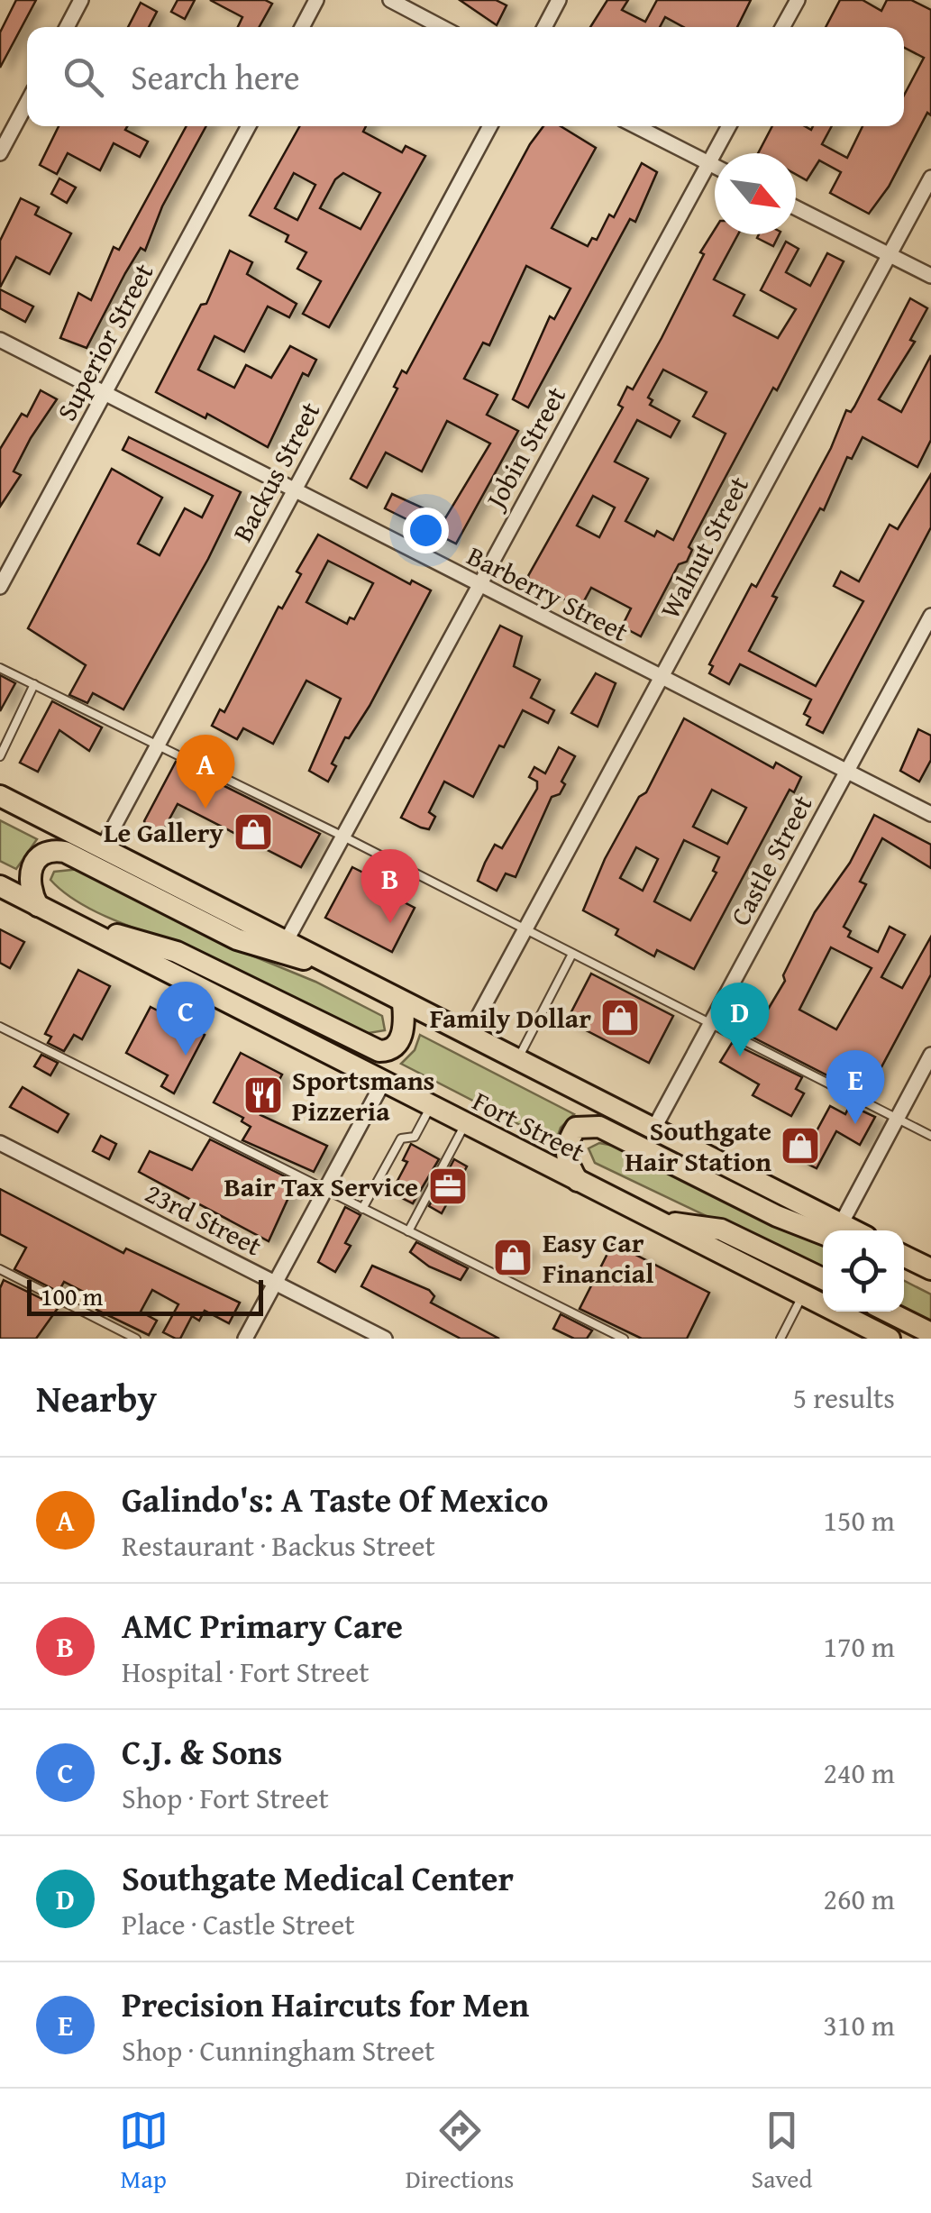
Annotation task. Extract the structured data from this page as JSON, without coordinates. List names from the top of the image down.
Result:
{
  "streets": {
    "main road": ["Fort Street"],
    "street": [
      "Superior Street",
      "Jobin Street",
      "Backus Street",
      "Walnut Street",
      "Barberry Street",
      "Castle Street",
      "23rd Street"
    ]
  },
  "crossings": [
    ["Superior Street", "Barberry Street"],
    ["Jobin Street", "Barberry Street"],
    ["Jobin Street", "Fort Street"],
    ["Backus Street", "Barberry Street"],
    ["Backus Street", "Fort Street"],
    ["Walnut Street", "Barberry Street"],
    ["Walnut Street", "Fort Street"],
    ["Barberry Street", "Castle Street"],
    ["Castle Street", "Fort Street"]
  ],
  "places": {
    "shop": [
      "Le Gallery",
      "Family Dollar",
      "Southgate Hair Station",
      "Easy Car Financial"
    ],
    "restaurant": ["Sportsmans Pizzeria"],
    "office": ["Bair Tax Service"]
  },
  "scale_bar": "100 m",
  "north": "bottom right",
  "page": {
    "search": "Search here",
    "pins": [
      "A",
      "B",
      "C",
      "D",
      "E"
    ],
    "scale": "100 m",
    "heading": ["Nearby", "5 results"],
    "list": [
      {
        "mark": "A",
        "name": "Galindo's: A Taste Of Mexico",
        "note": "Restaurant · Backus Street",
        "value": "150 m"
      },
      {
        "mark": "B",
        "name": "AMC Primary Care",
        "note": "Hospital · Fort Street",
        "value": "170 m"
      },
      {
        "mark": "C",
        "name": "C.J. & Sons",
        "note": "Shop · Fort Street",
        "value": "240 m"
      },
      {
        "mark": "D",
        "name": "Southgate Medical Center",
        "note": "Place · Castle Street",
        "value": "260 m"
      },
      {
        "mark": "E",
        "name": "Precision Haircuts for Men",
        "note": "Shop · Cunningham Street",
        "value": "310 m"
      }
    ],
    "nav": ["Map", "Directions", "Saved"]
  }
}
